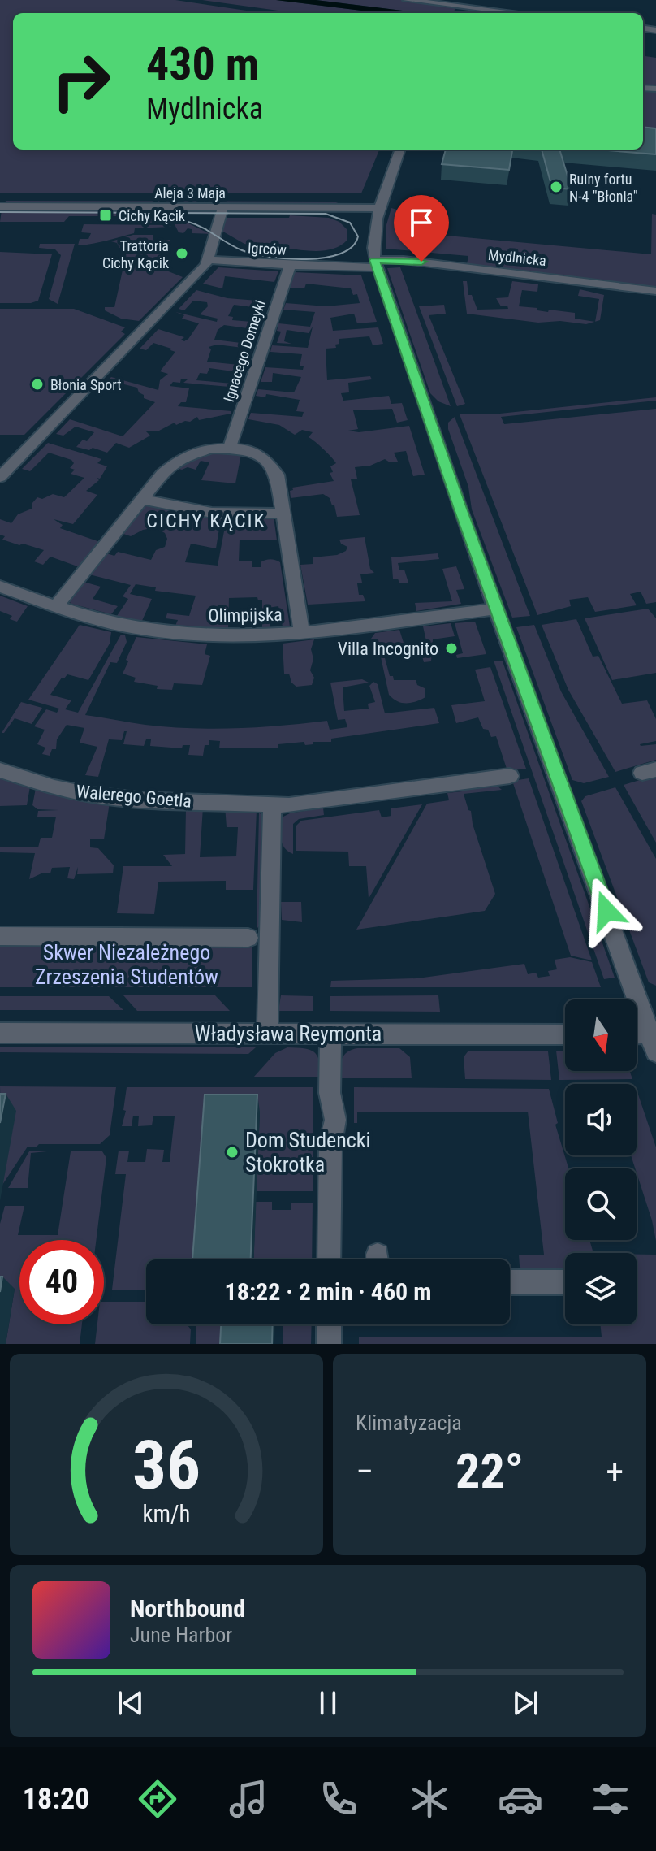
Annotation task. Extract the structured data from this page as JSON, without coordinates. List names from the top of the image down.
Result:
{
  "streets": {
    "street": [
      "Aleja 3 Maja",
      "Igrców",
      "Mydlnicka",
      "Ignacego Domeyki",
      "Olimpijska",
      "Walerego Goetla",
      "Władysława Reymonta"
    ]
  },
  "crossings": [
    ["Igrców", "Mydlnicka"],
    ["Igrców", "Ignacego Domeyki"]
  ],
  "districts": ["CICHY KĄCIK"],
  "parks": ["Skwer Niezależnego Zrzeszenia Studentów"],
  "places": {
    "other": [
      "Ruiny fortu N-4 \"Błonia\"",
      "Trattoria Cichy Kącik",
      "Błonia Sport",
      "Villa Incognito",
      "Dom Studencki Stokrotka"
    ],
    "transit": ["Cichy Kącik"]
  },
  "north": "bottom",
  "page": {
    "turn": ["430 m", "Mydlnicka"],
    "limit": "40",
    "trip": "18:22 · 2 min · 460 m",
    "tile": "Klimatyzacja",
    "heat": ["−", "22°", "+"],
    "song": ["Northbound", "June Harbor"],
    "tabs": "18:20",
    "gauge": ["36", "km/h"]
  }
}
